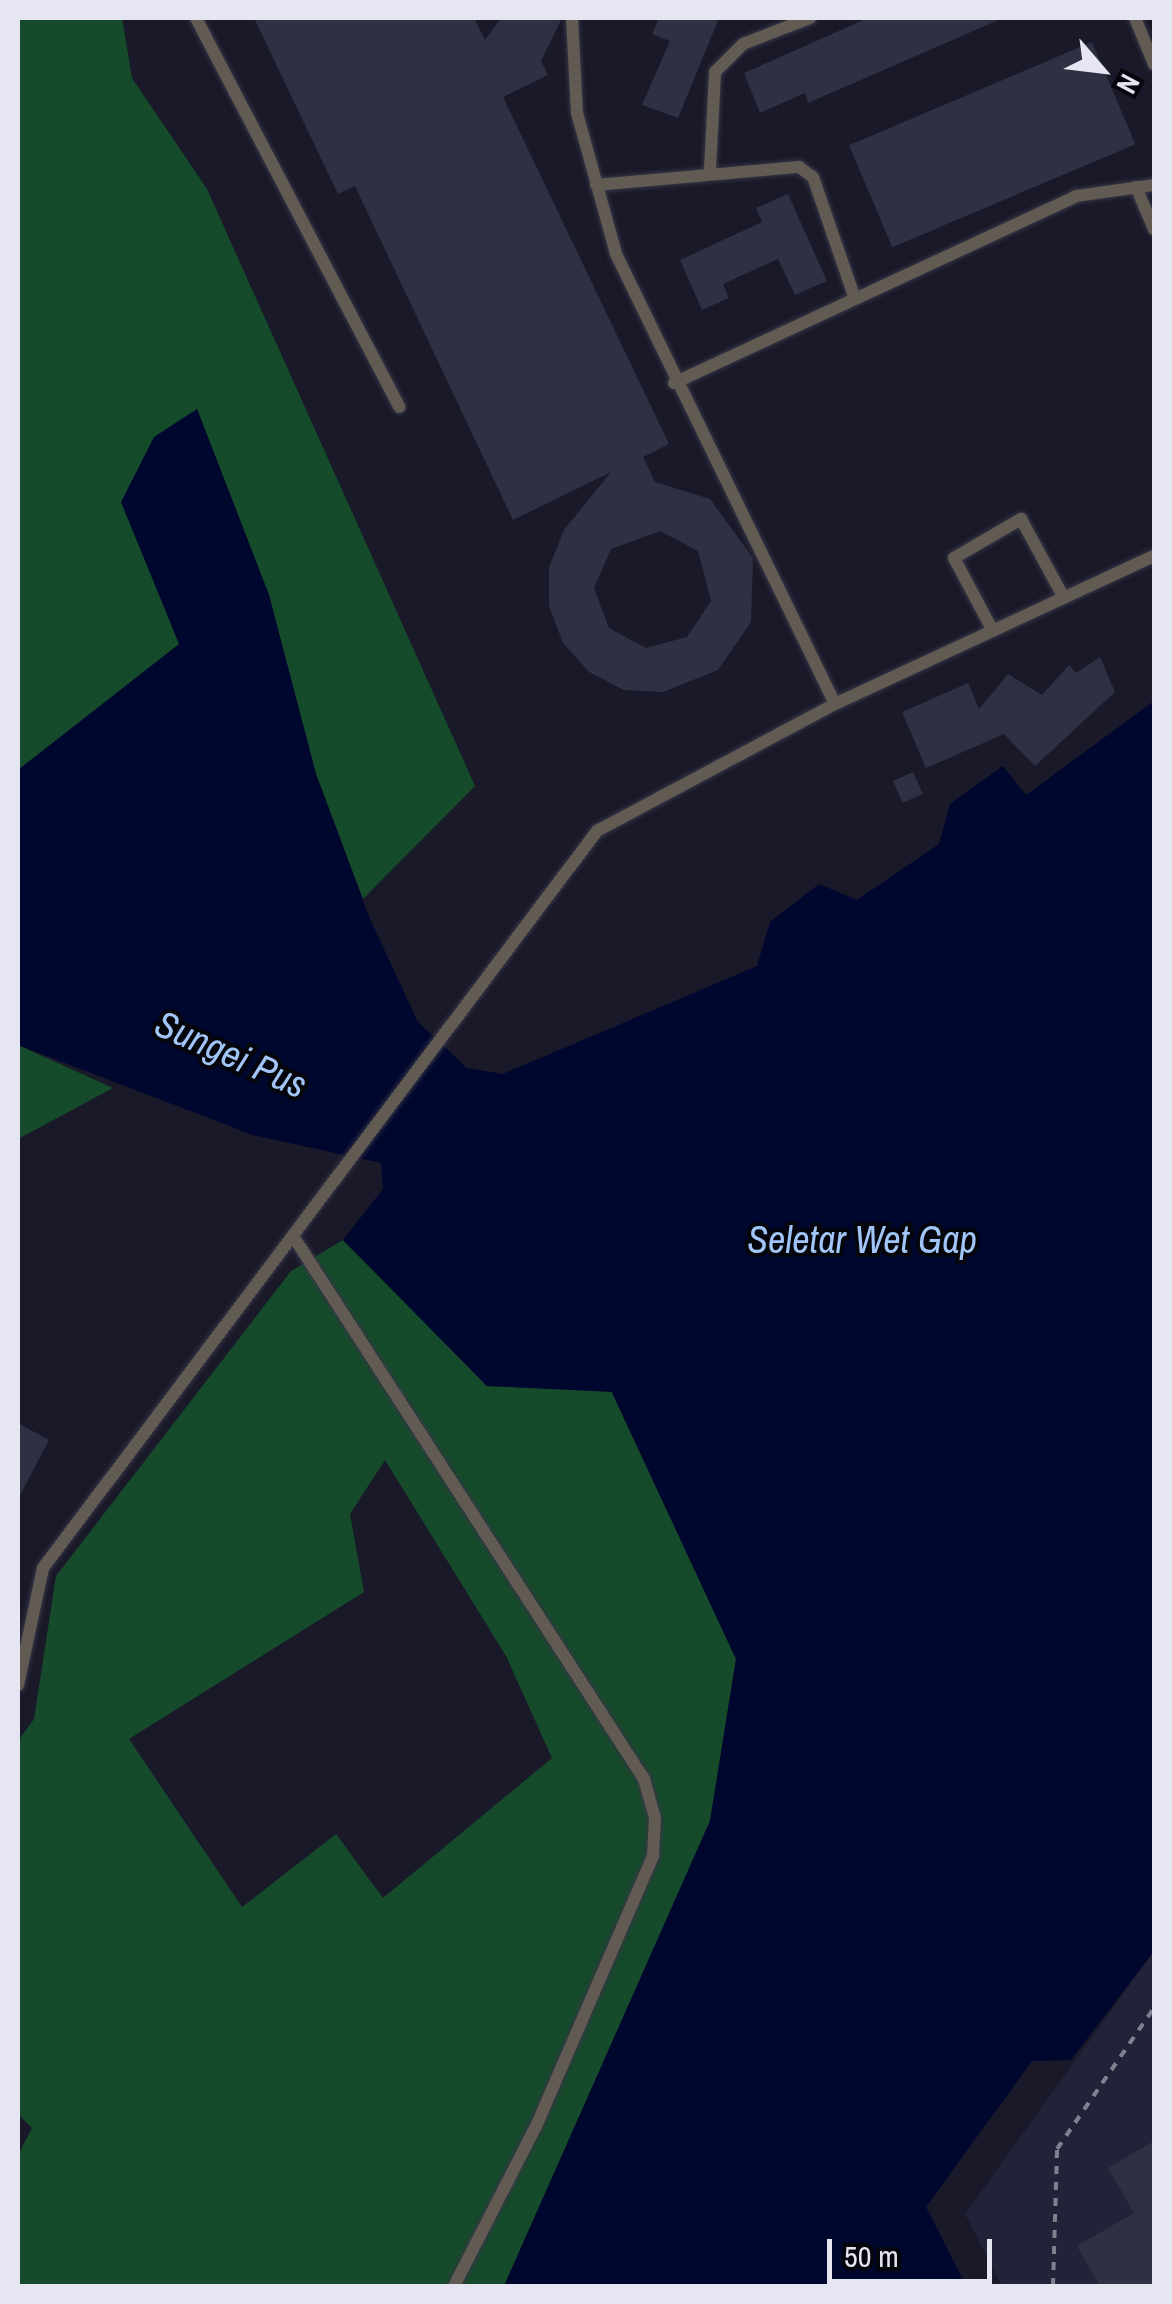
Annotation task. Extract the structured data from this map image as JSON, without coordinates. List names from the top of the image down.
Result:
{
  "water": ["Sungei Pus", "Seletar Wet Gap"],
  "scale_bar": "50 m",
  "north": "bottom right"
}
